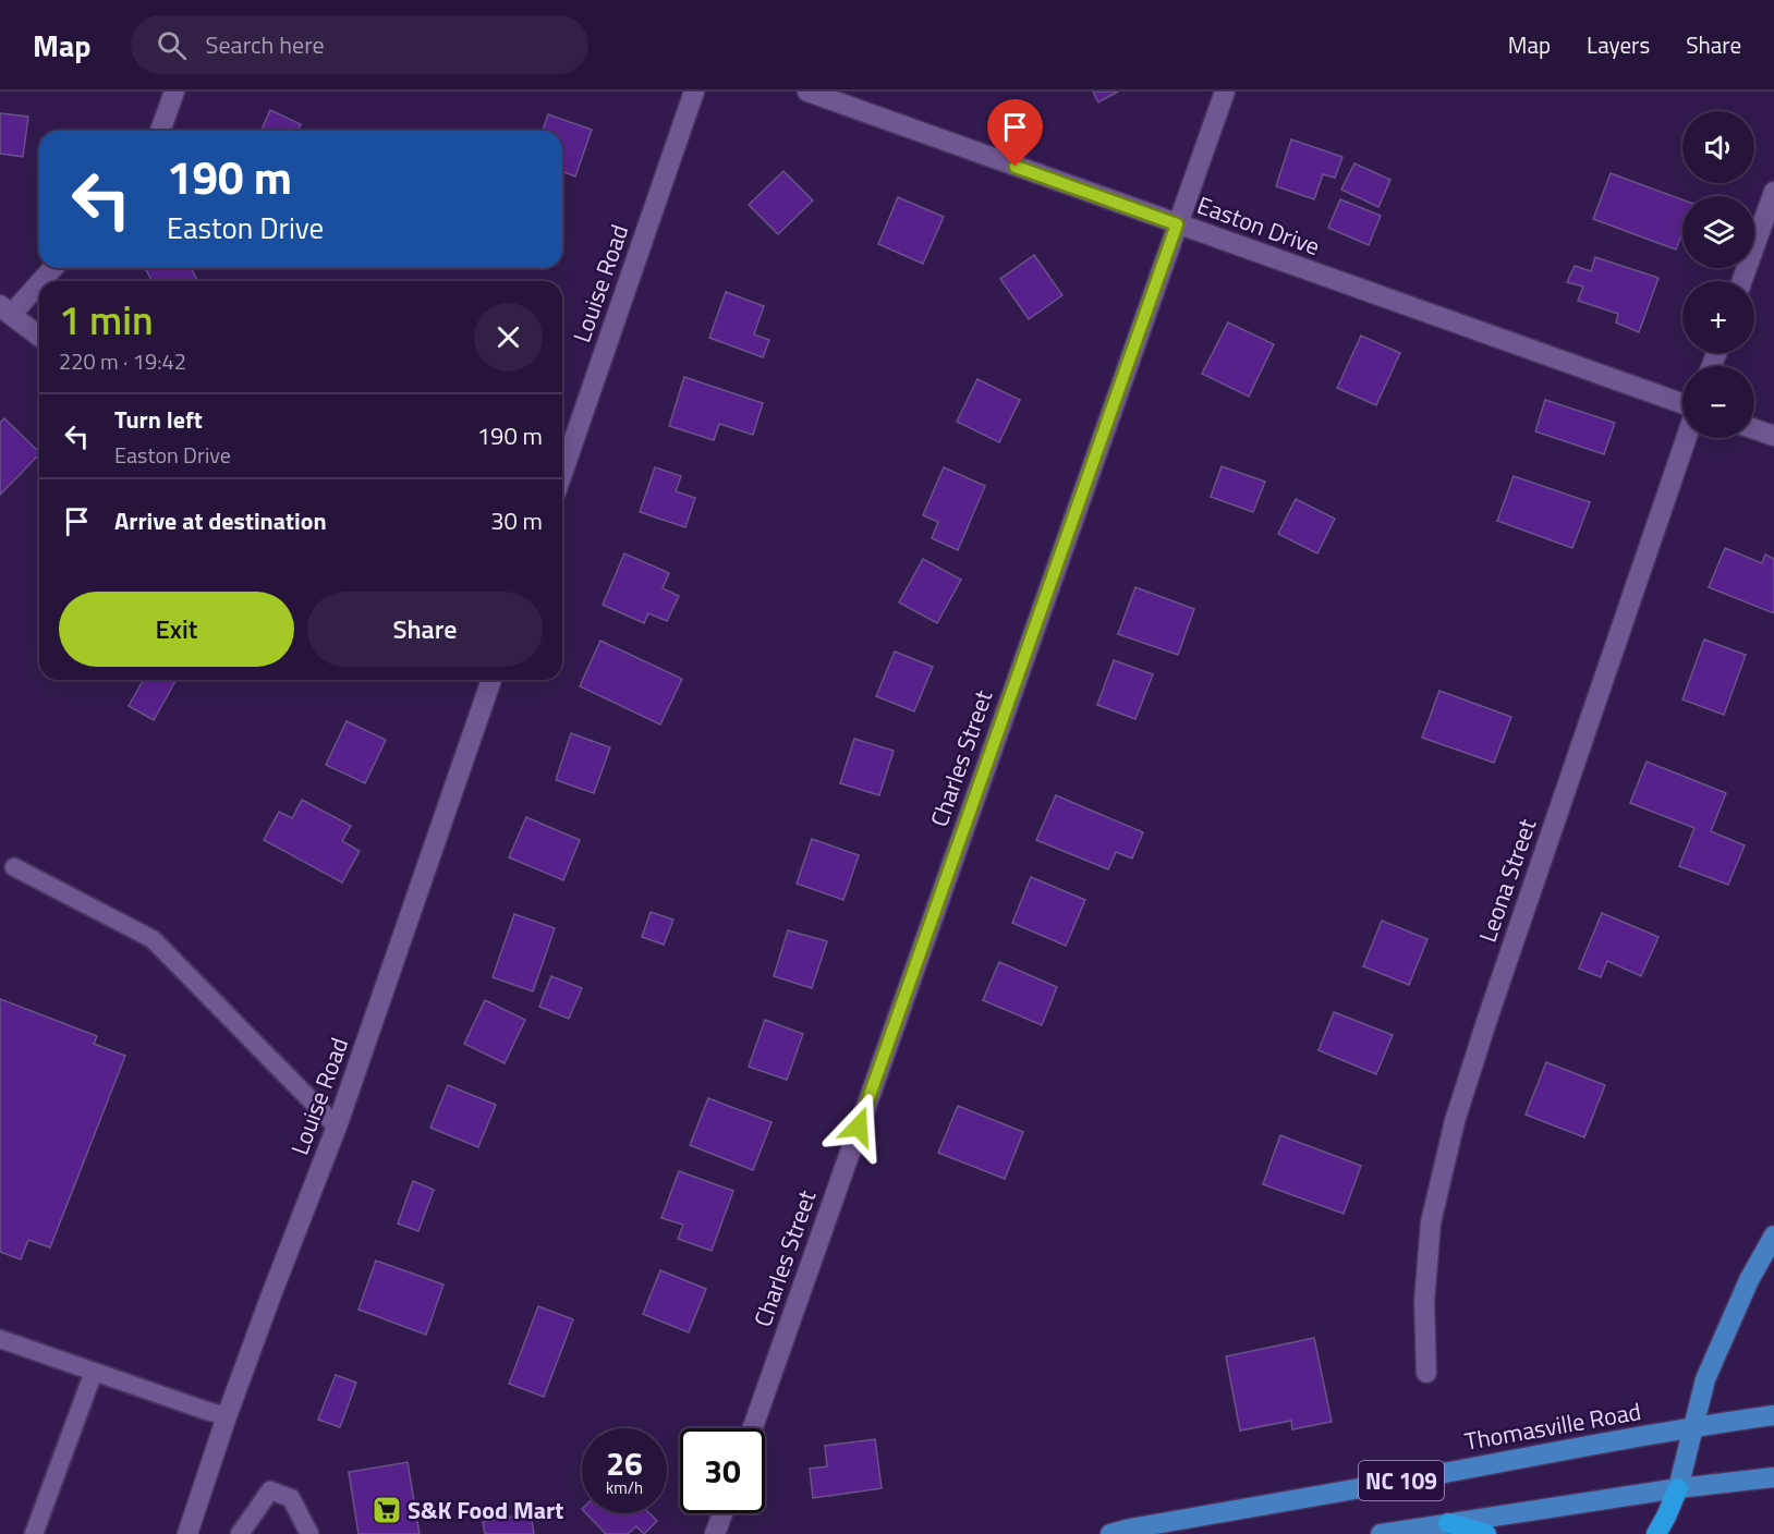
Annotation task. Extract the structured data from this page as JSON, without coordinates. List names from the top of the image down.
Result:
{
  "streets": {
    "main road": ["Thomasville Road", "NC 109"],
    "street": [
      "Easton Drive",
      "Louise Road",
      "Charles Street",
      "Leona Street"
    ]
  },
  "crossings": [
    ["Easton Drive", "Charles Street"]
  ],
  "places": {
    "supermarket": ["S&K Food Mart"]
  },
  "page": {
    "header": "Map",
    "search": "Search here",
    "nav": ["Map", "Layers", "Share"],
    "map_buttons": ["+", "−"],
    "turn": ["190 m", "Easton Drive"],
    "heading": ["1 min", "220 m · 19:42"],
    "list": [
      {
        "name": "Turn left",
        "note": "Easton Drive",
        "value": "190 m"
      },
      {
        "name": "Arrive at destination",
        "value": "30 m"
      }
    ],
    "buttons": ["Exit", "Share"],
    "speed": "26 km/h",
    "limit": "30"
  }
}
